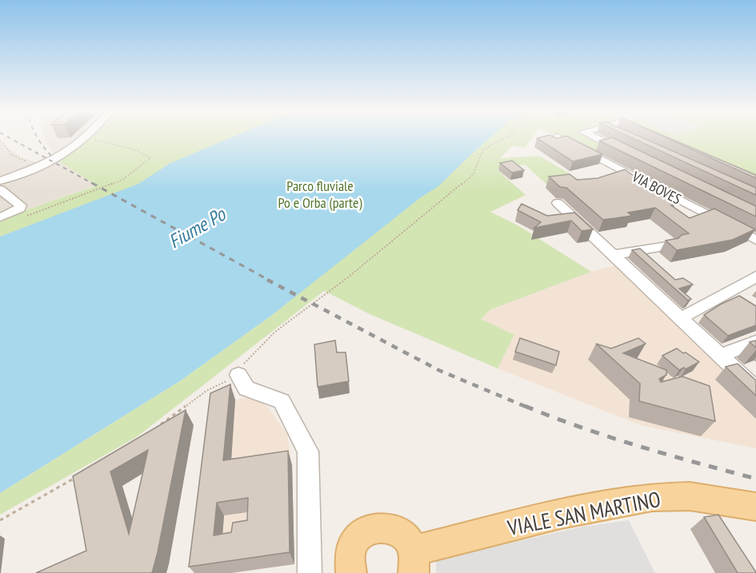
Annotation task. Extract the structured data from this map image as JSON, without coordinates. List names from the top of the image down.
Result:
{
  "streets": {
    "main road": ["VIALE SAN MARTINO"],
    "street": ["VIA BOVES"]
  },
  "water": ["Fiume Po"],
  "parks": ["Parco fluviale Po e Orba (parte)"]
}
